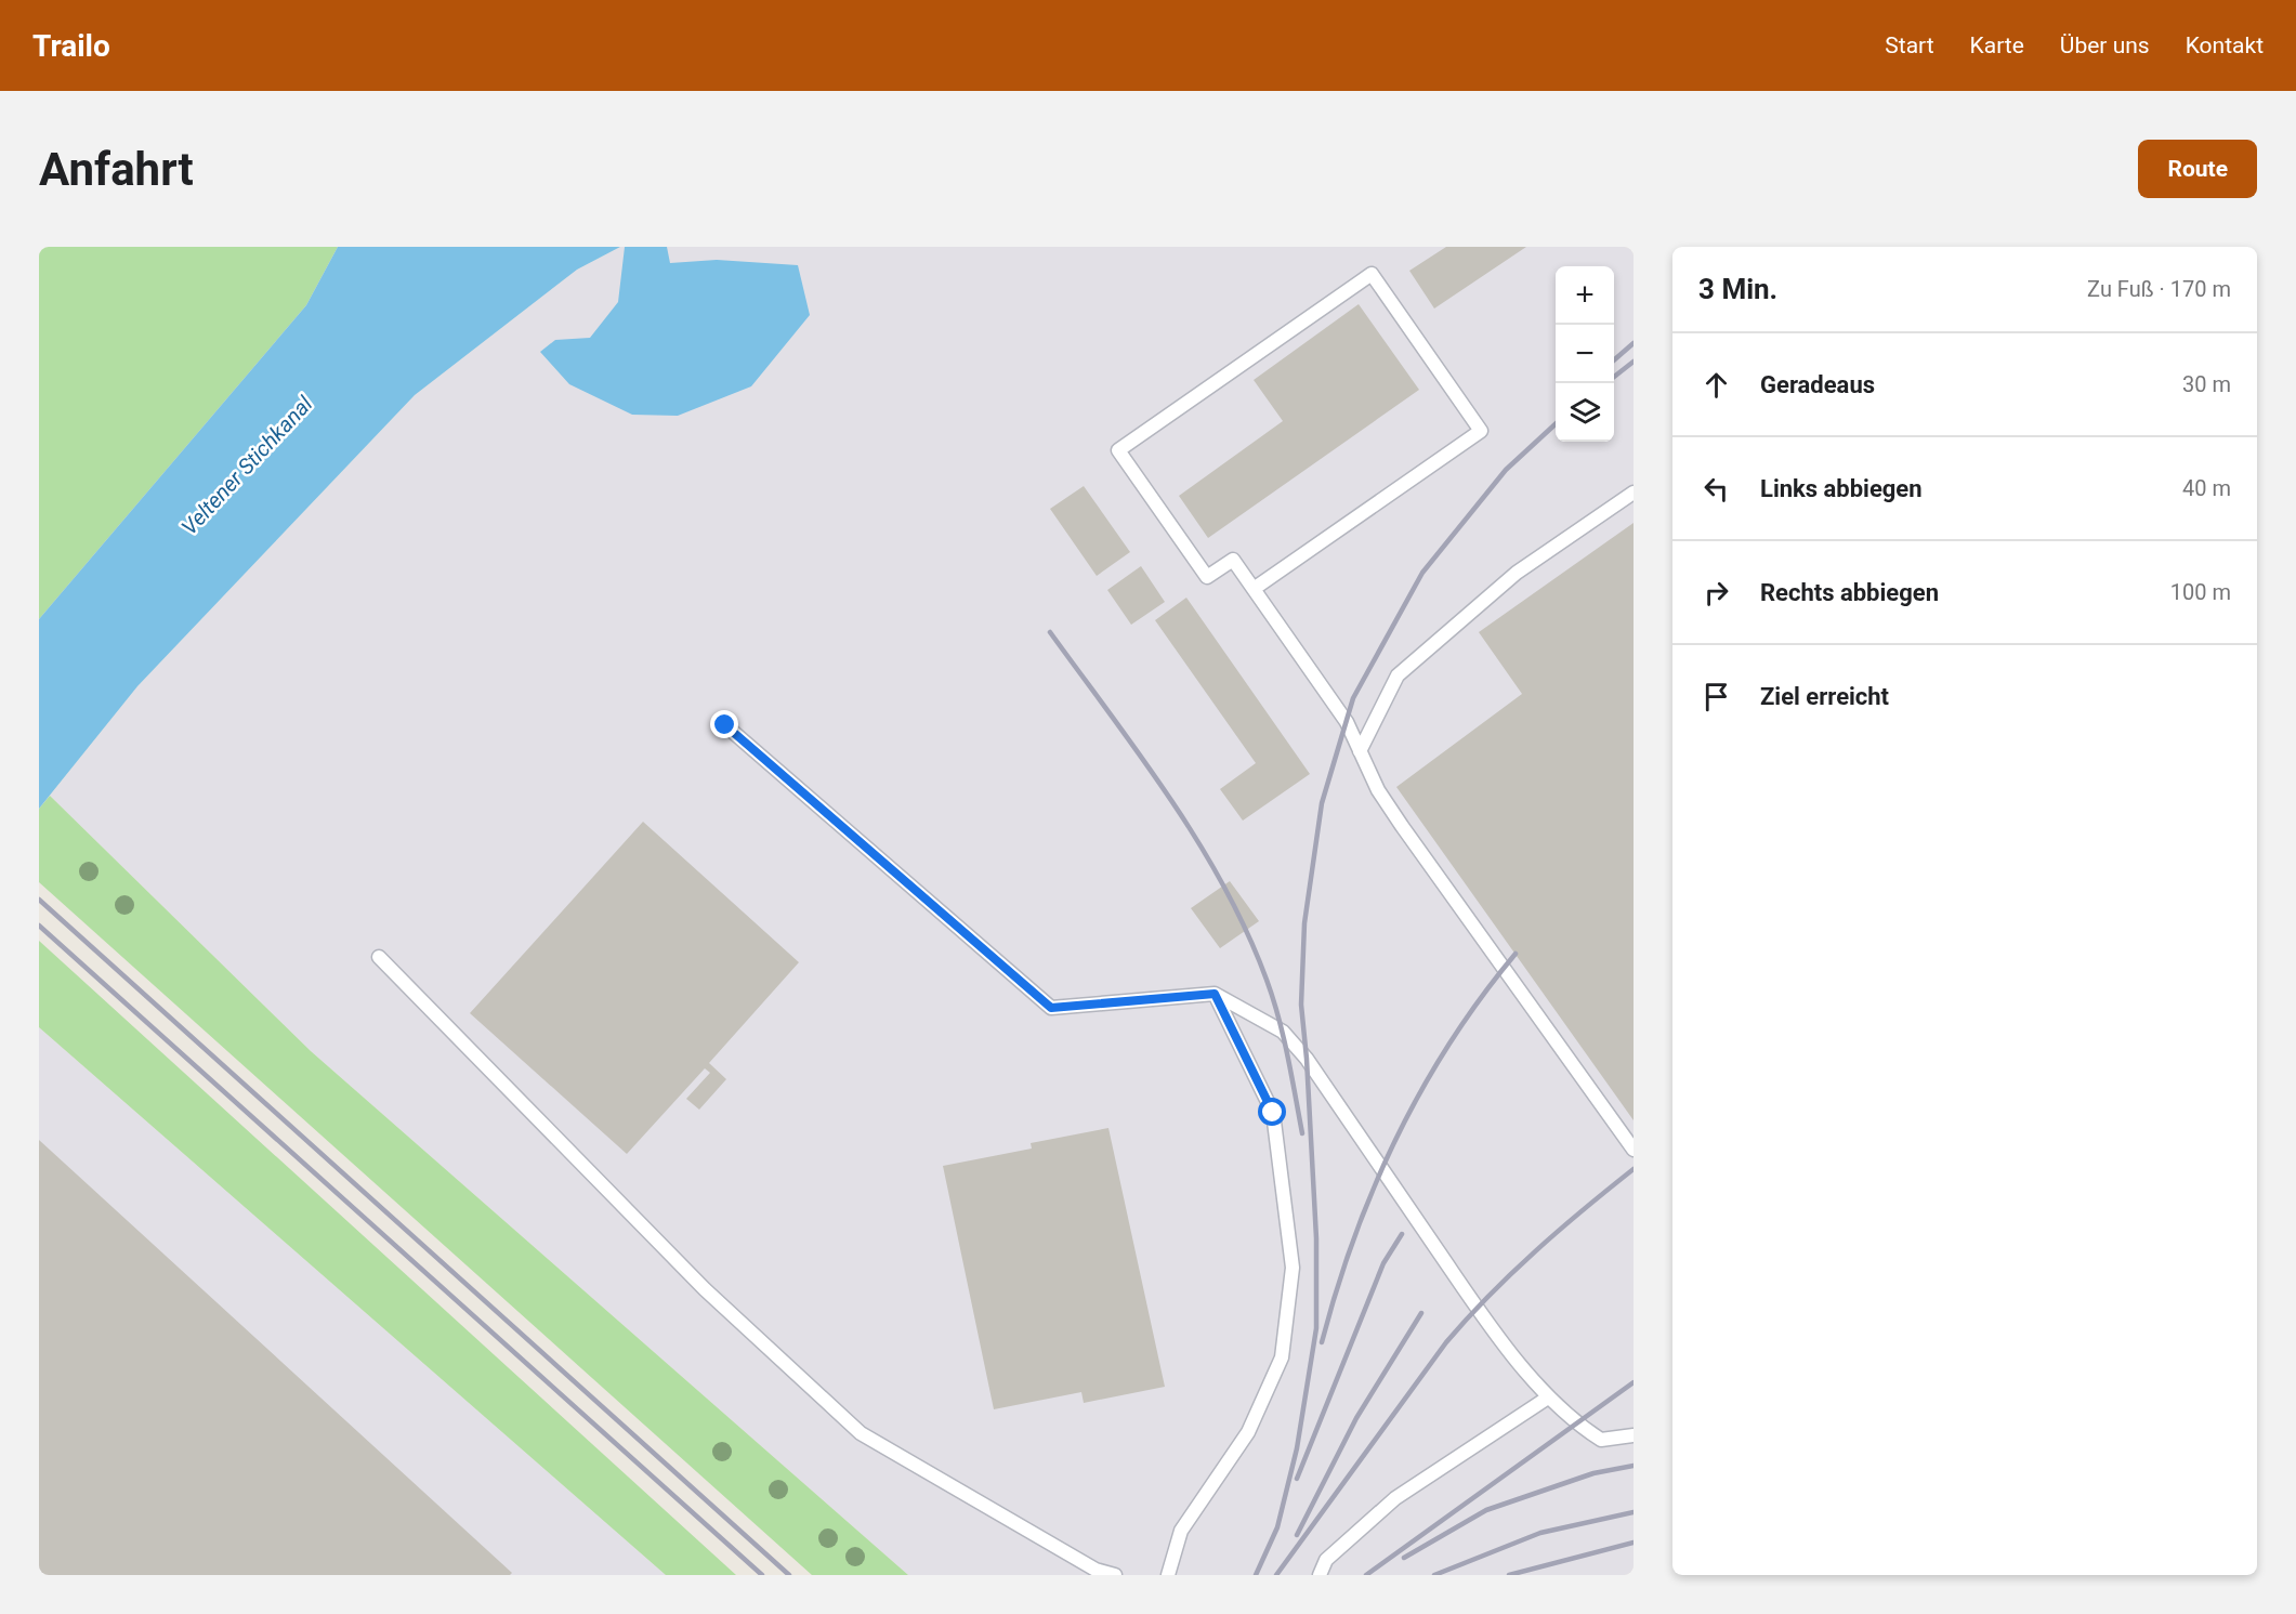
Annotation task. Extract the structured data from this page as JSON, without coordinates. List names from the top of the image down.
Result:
{
  "water": ["Veltener Stichkanal"],
  "page": {
    "header": "Trailo",
    "nav": [
      "Start",
      "Karte",
      "Über uns",
      "Kontakt"
    ],
    "buttons": "Route",
    "title": "Anfahrt",
    "heading": ["3 Min.", "Zu Fuß · 170 m"],
    "map_buttons": ["+", "−"],
    "list": [
      ["Geradeaus", "30 m"],
      ["Links abbiegen", "40 m"],
      ["Rechts abbiegen", "100 m"],
      "Ziel erreicht"
    ]
  }
}
